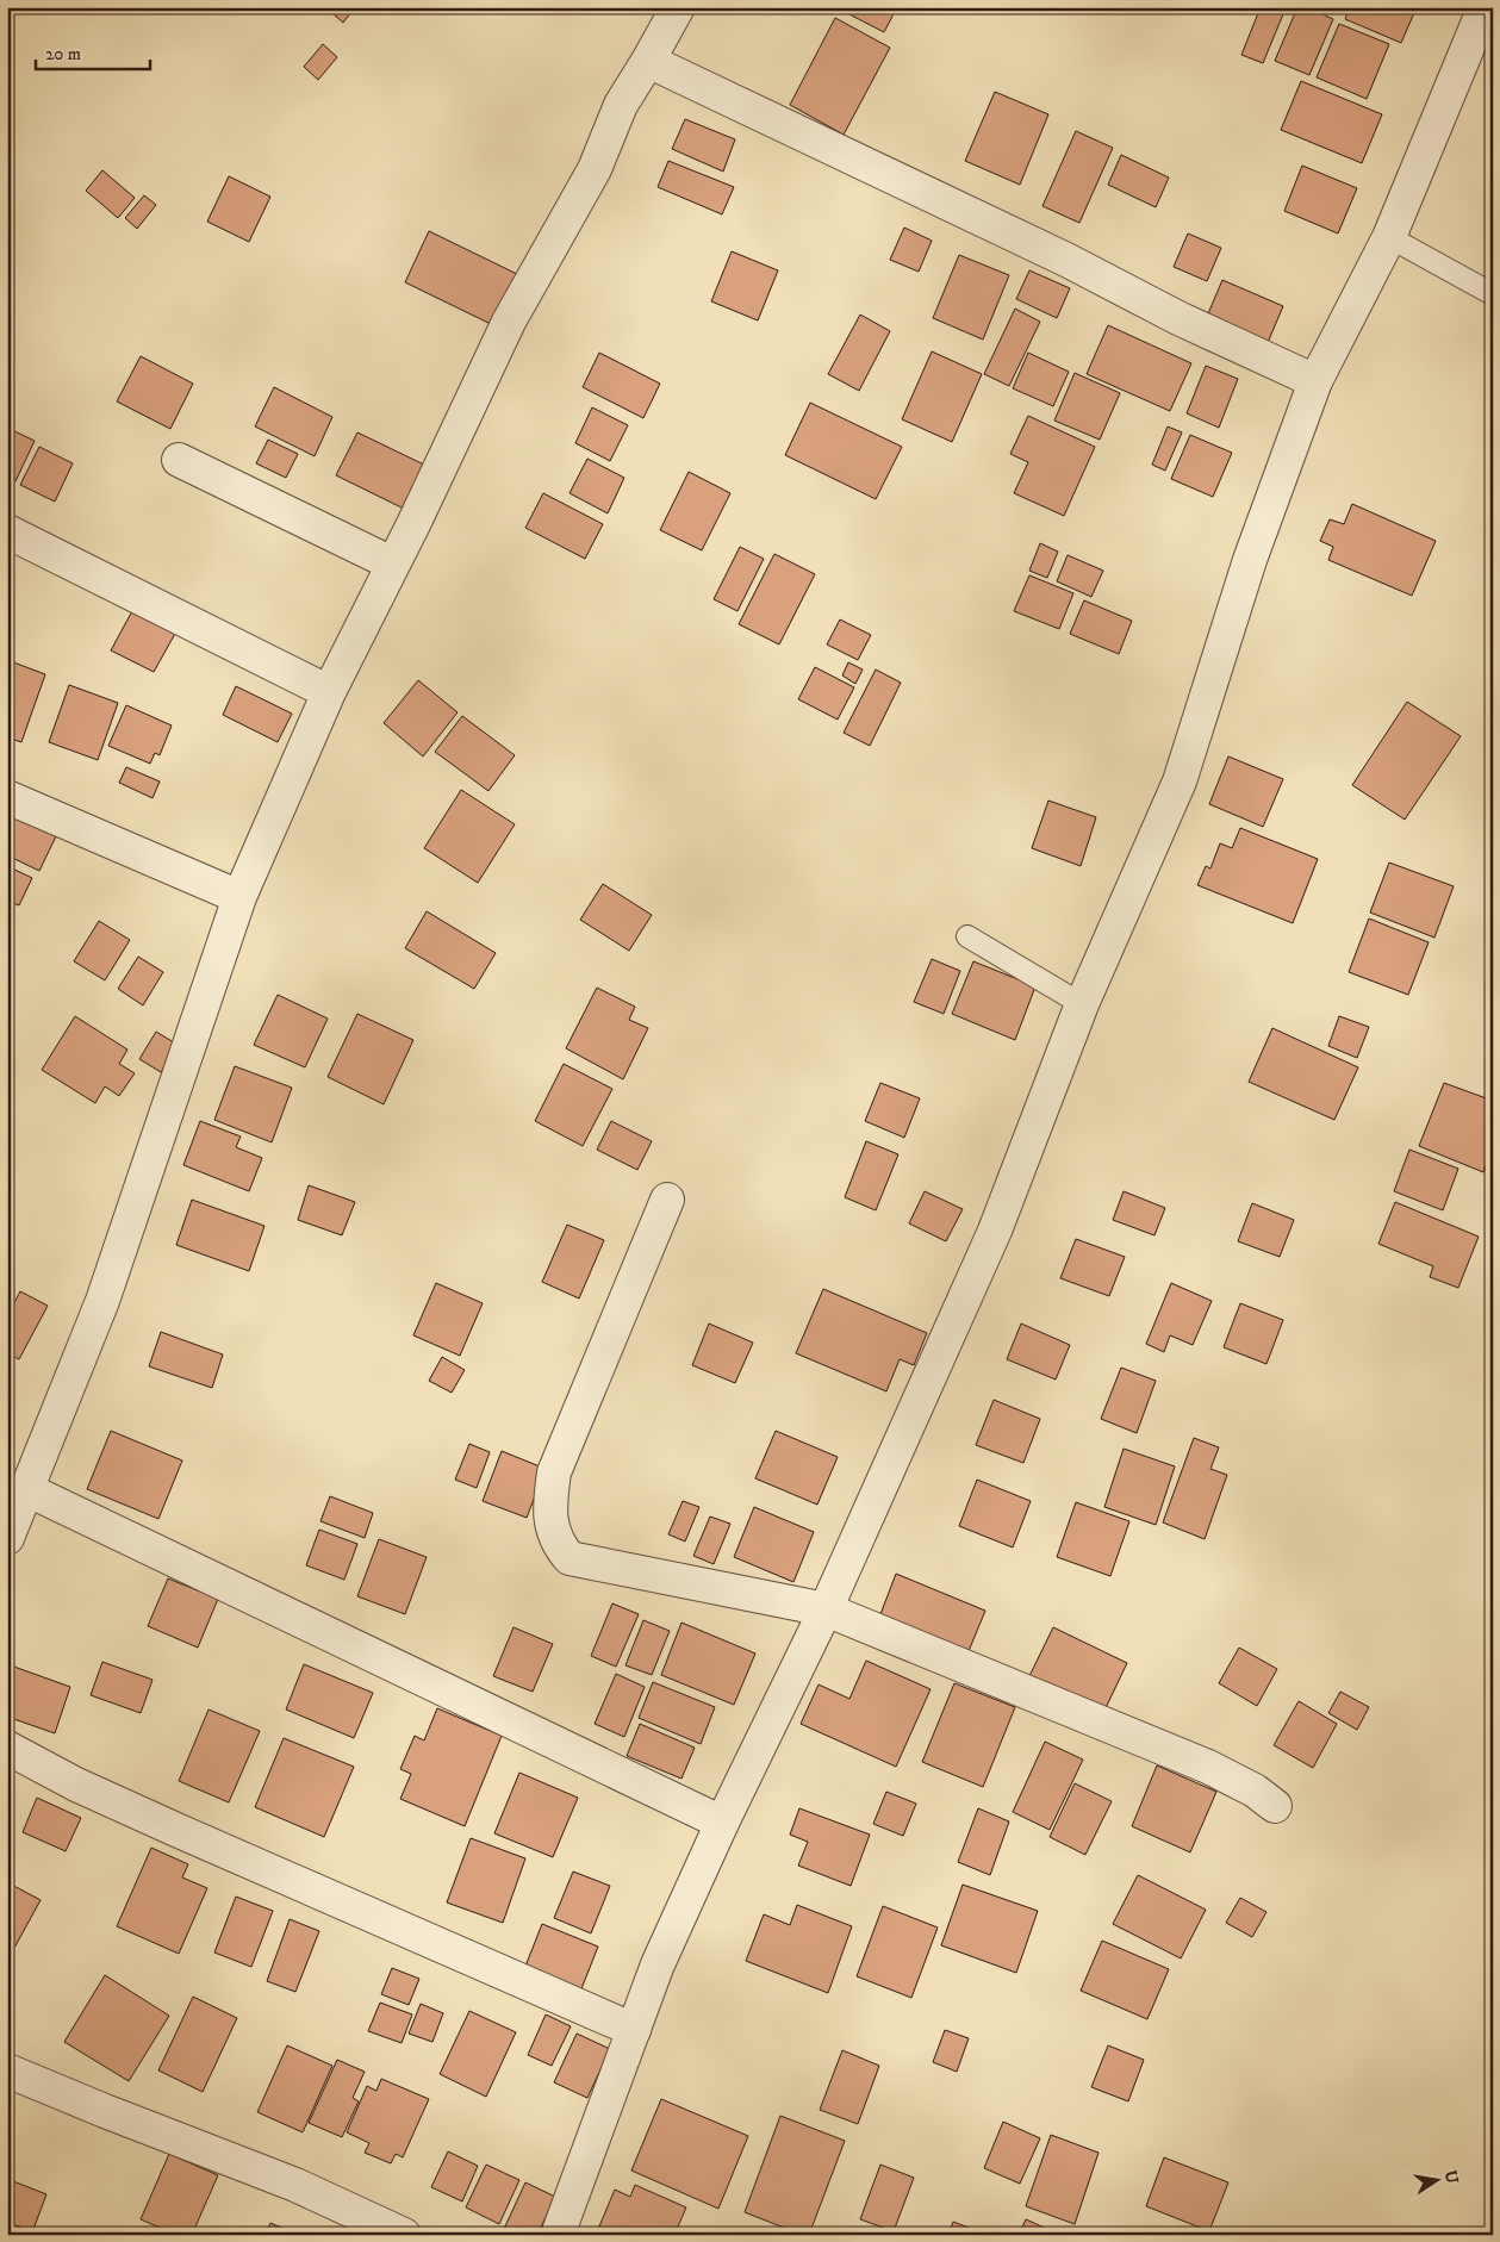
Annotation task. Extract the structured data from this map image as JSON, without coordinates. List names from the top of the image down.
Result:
{
  "scale_bar": "20 m",
  "north": "right"
}
